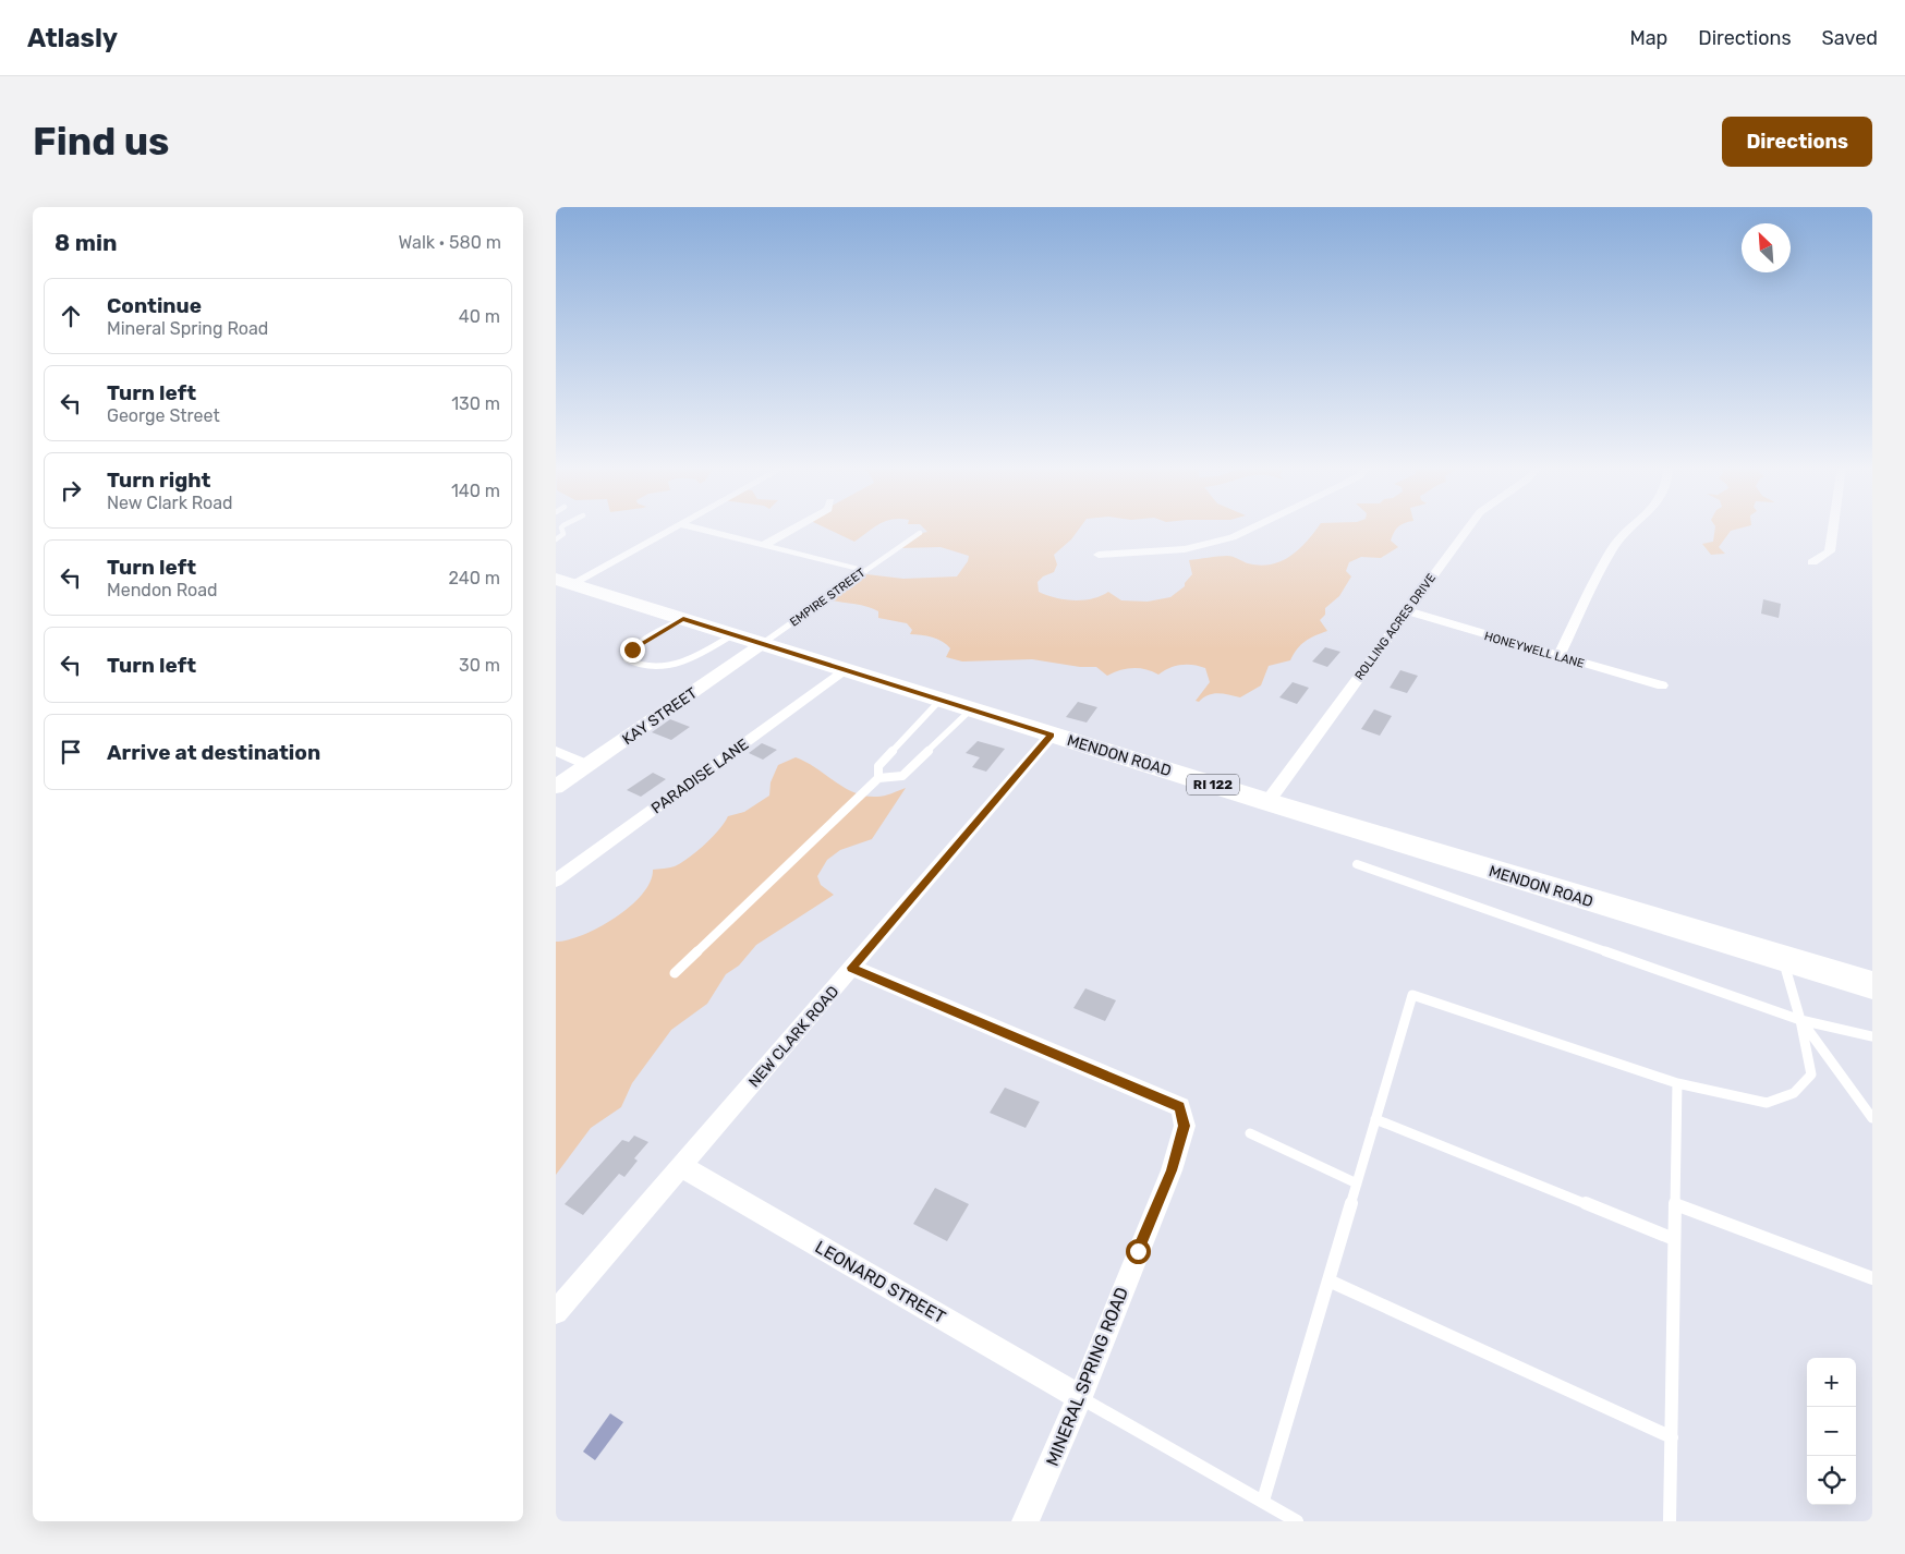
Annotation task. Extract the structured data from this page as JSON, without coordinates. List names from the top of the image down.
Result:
{
  "streets": {
    "main road": ["MENDON ROAD", "RI 122"],
    "street": [
      "ROLLING ACRES DRIVE",
      "HONEYWELL LANE",
      "KAY STREET",
      "PARADISE LANE",
      "NEW CLARK ROAD",
      "LEONARD STREET",
      "MINERAL SPRING ROAD"
    ],
    "lane": ["EMPIRE STREET"]
  },
  "crossings": [
    ["EMPIRE STREET", "KAY STREET"],
    ["EMPIRE STREET", "MENDON ROAD"],
    ["ROLLING ACRES DRIVE", "HONEYWELL LANE"],
    ["ROLLING ACRES DRIVE", "MENDON ROAD"],
    ["KAY STREET", "MENDON ROAD"],
    ["MENDON ROAD", "PARADISE LANE"],
    ["MENDON ROAD", "NEW CLARK ROAD"],
    ["NEW CLARK ROAD", "LEONARD STREET"],
    ["NEW CLARK ROAD", "MINERAL SPRING ROAD"],
    ["LEONARD STREET", "MINERAL SPRING ROAD"]
  ],
  "north": "top left",
  "page": {
    "header": "Atlasly",
    "nav": ["Map", "Directions", "Saved"],
    "buttons": "Directions",
    "title": "Find us",
    "heading": ["8 min", "Walk · 580 m"],
    "list": [
      ["Continue", "Mineral Spring Road", "40 m"],
      ["Turn left", "George Street", "130 m"],
      ["Turn right", "New Clark Road", "140 m"],
      ["Turn left", "Mendon Road", "240 m"],
      ["Turn left", "30 m"],
      "Arrive at destination"
    ],
    "map_buttons": ["+", "−"]
  }
}
